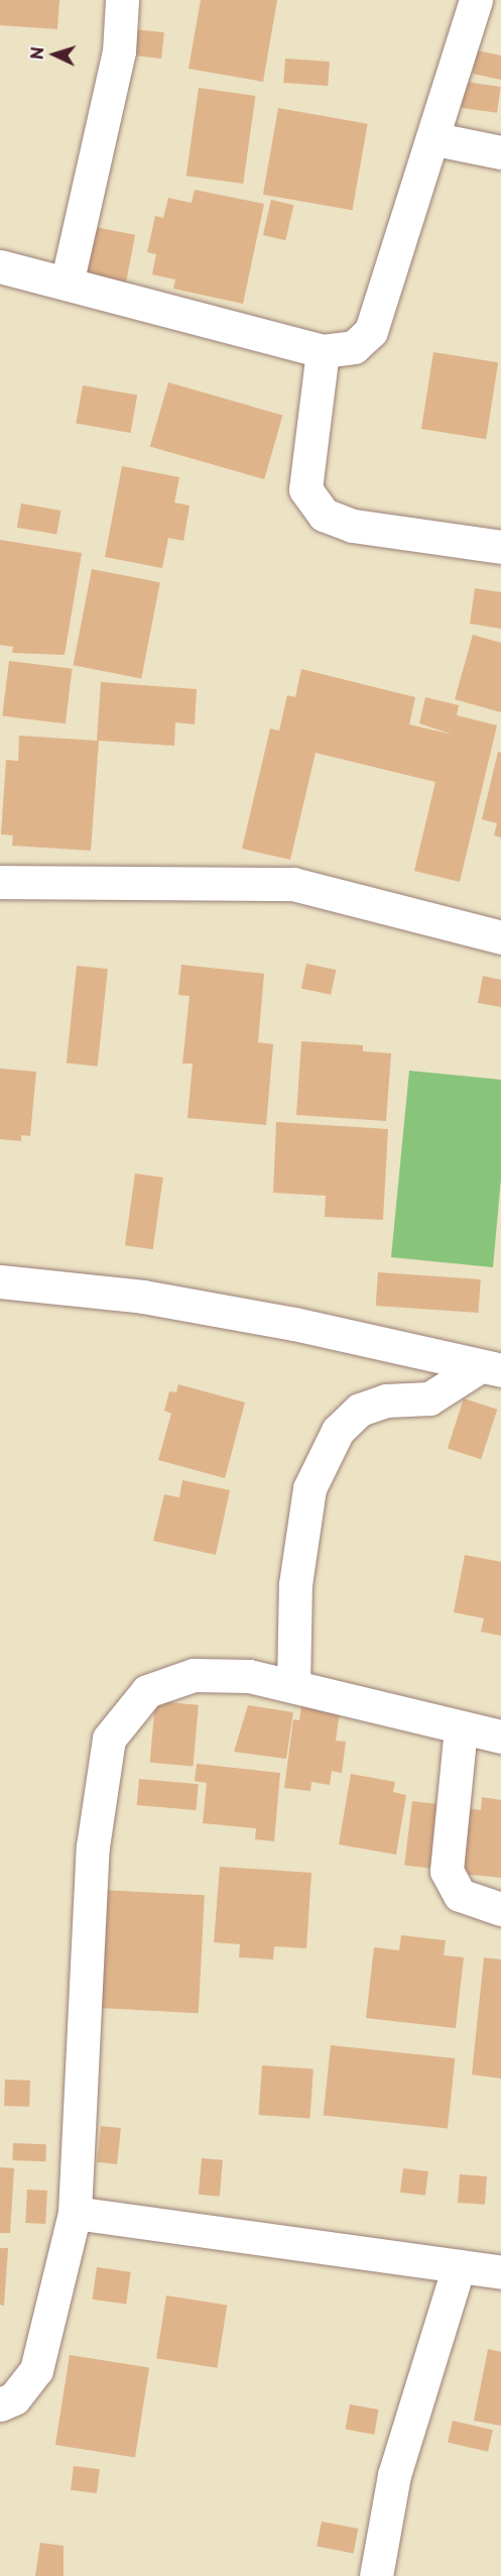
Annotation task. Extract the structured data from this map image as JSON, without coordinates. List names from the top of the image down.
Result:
{
  "north": "left"
}
